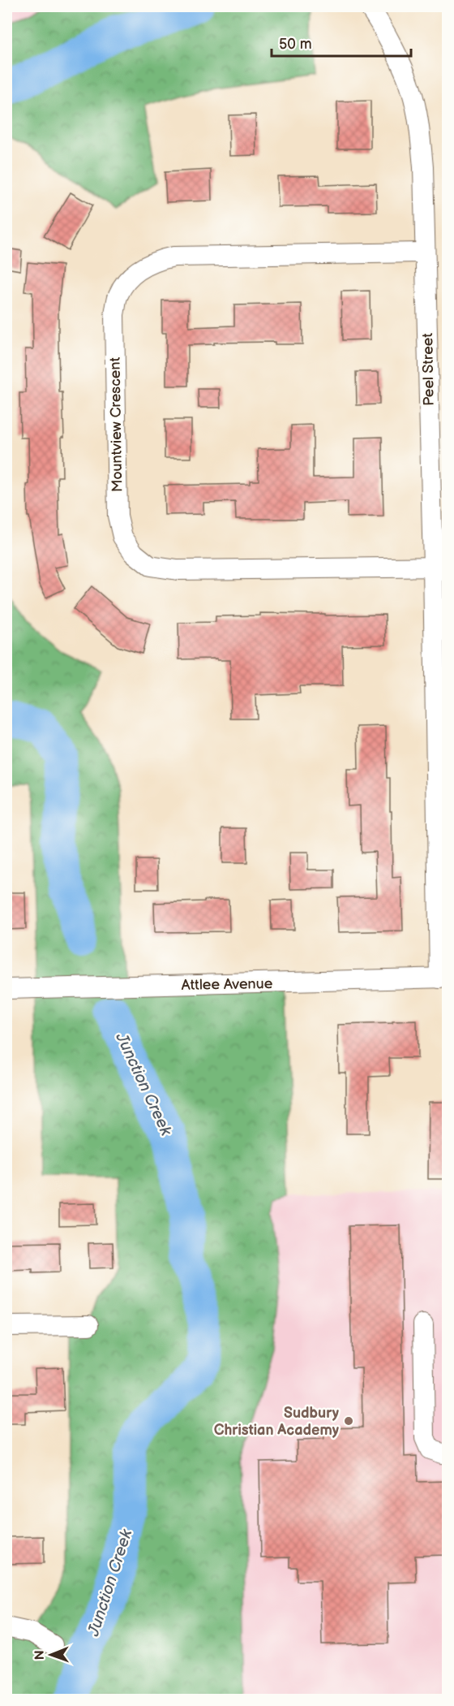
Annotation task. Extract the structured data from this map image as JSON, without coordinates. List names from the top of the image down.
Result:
{
  "streets": {
    "street": ["Peel Street", "Mountview Crescent", "Attlee Avenue"]
  },
  "crossings": [
    ["Peel Street", "Mountview Crescent"],
    ["Peel Street", "Attlee Avenue"]
  ],
  "water": ["Junction Creek"],
  "places": ["Sudbury Christian Academy"],
  "scale_bar": "50 m",
  "north": "left"
}
